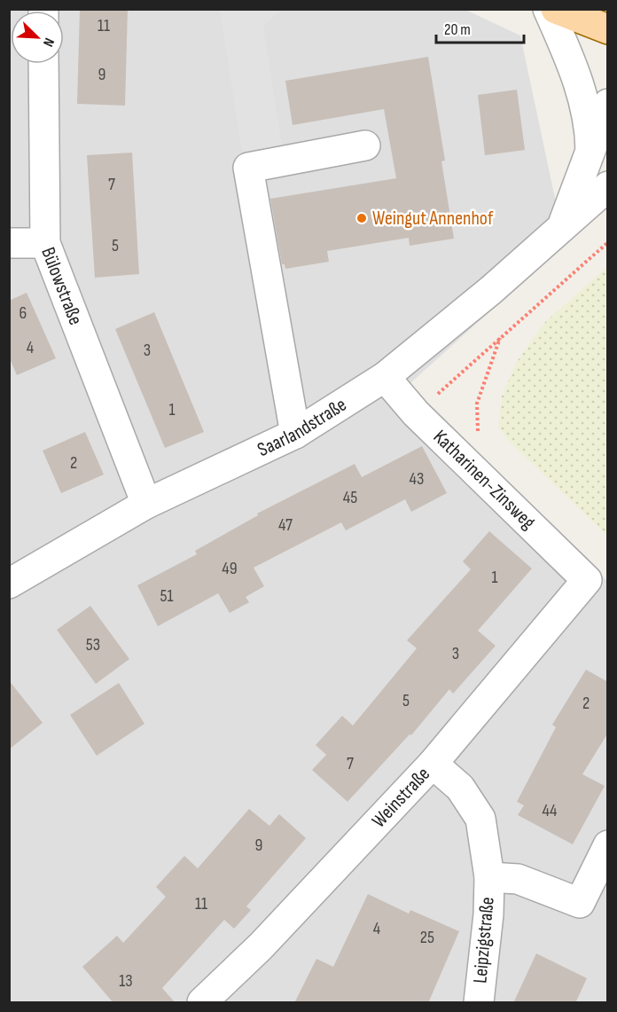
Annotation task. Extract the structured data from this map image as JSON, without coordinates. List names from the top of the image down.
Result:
{
  "streets": {
    "street": [
      "Bülowstraße",
      "Saarlandstraße",
      "Katharinen-Zinsweg",
      "Weinstraße",
      "Leipzigstraße"
    ]
  },
  "crossings": [
    ["Bülowstraße", "Saarlandstraße"],
    ["Saarlandstraße", "Katharinen-Zinsweg"],
    ["Katharinen-Zinsweg", "Weinstraße"],
    ["Weinstraße", "Leipzigstraße"]
  ],
  "places": ["Weingut Annenhof"],
  "house_numbers": [
    "11",
    "9",
    "7",
    "5",
    "6",
    "4",
    "3",
    "1",
    "2",
    "43",
    "45",
    "47",
    "49",
    "1",
    "51",
    "53",
    "3",
    "5",
    "2",
    "7",
    "44",
    "9",
    "11",
    "4",
    "25",
    "13"
  ],
  "scale_bar": "20 m",
  "north": "bottom right"
}
